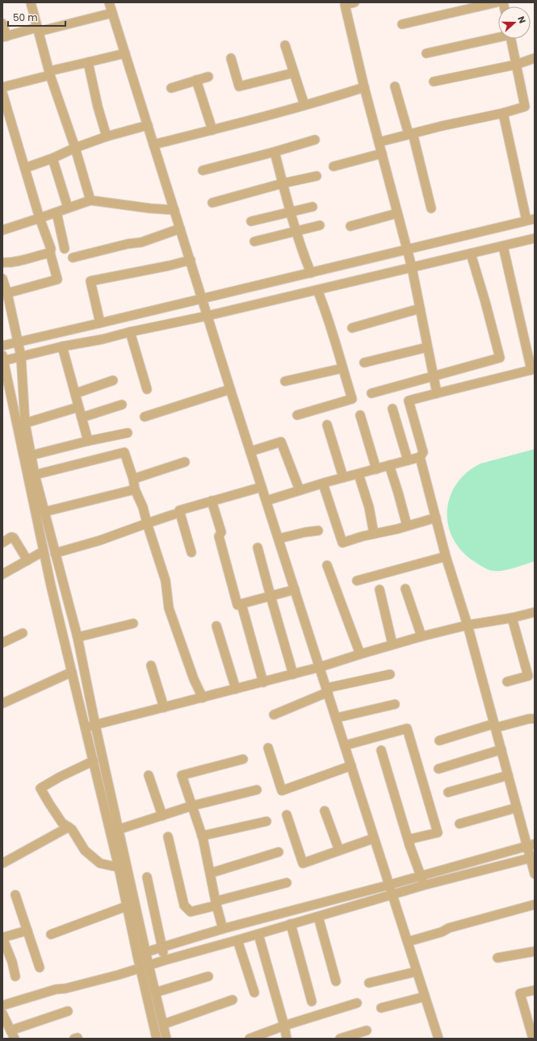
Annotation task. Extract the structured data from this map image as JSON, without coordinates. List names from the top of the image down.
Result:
{
  "scale_bar": "50 m",
  "north": "right"
}
